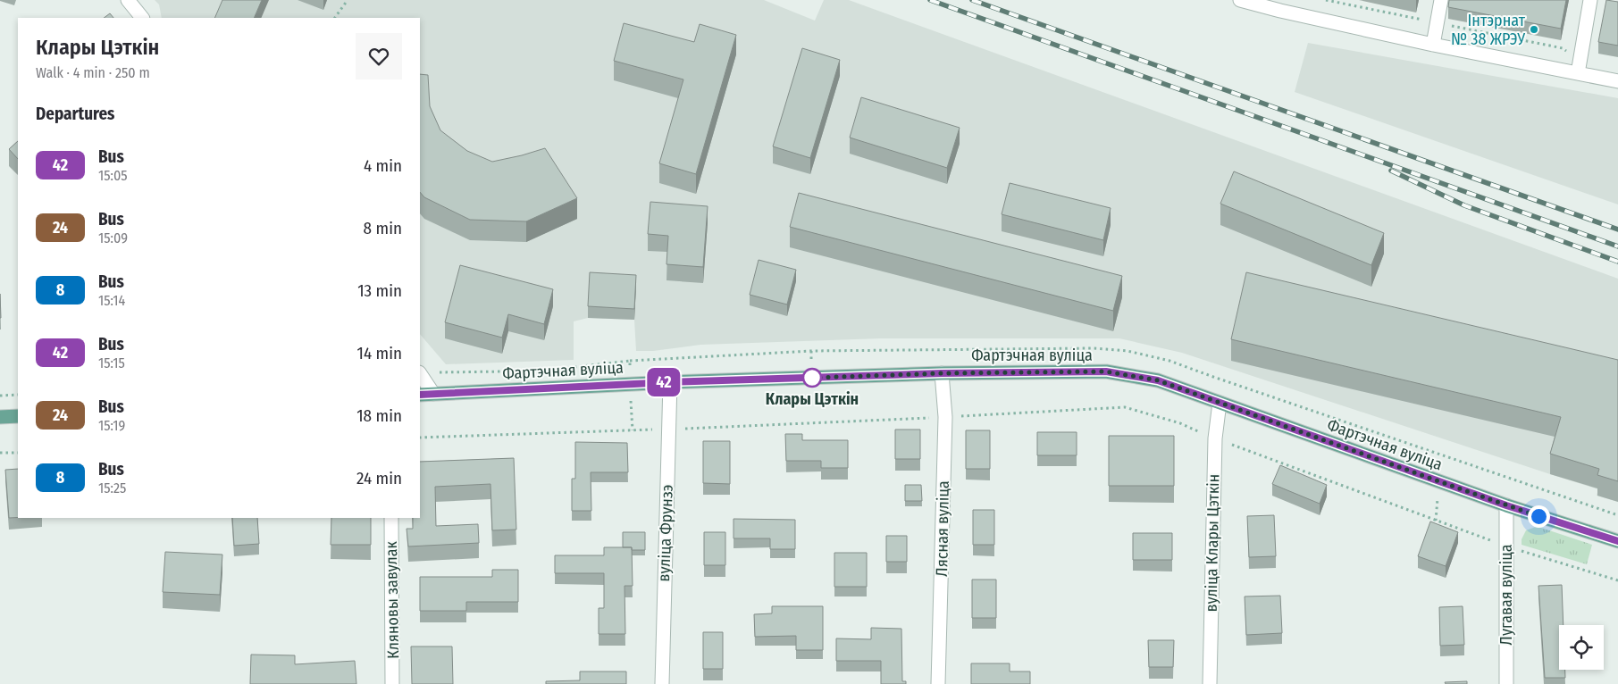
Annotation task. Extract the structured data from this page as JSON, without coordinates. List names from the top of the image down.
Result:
{
  "streets": {
    "main road": ["Фартэчная вуліца"],
    "street": [
      "Лясная вуліца",
      "вуліца Фрунзэ",
      "вуліца Клары Цэткін",
      "Лугавая вуліца",
      "Кляновы завулак"
    ]
  },
  "crossings": [
    ["Фартэчная вуліца", "Лясная вуліца"],
    ["Фартэчная вуліца", "вуліца Фрунзэ"],
    ["Фартэчная вуліца", "вуліца Клары Цэткін"],
    ["Фартэчная вуліца", "Лугавая вуліца"]
  ],
  "places": ["Інтэрнат № 38 ЖРЭУ", "Клары Цэткін"],
  "lines": ["bus line 42"],
  "page": {
    "on_map": "42",
    "heading": [
      ["Клары Цэткін", "Walk · 4 min · 250 m"],
      "Departures"
    ],
    "list": [
      {
        "mark": "42",
        "name": "Bus",
        "note": "15:05",
        "value": "4 min"
      },
      {
        "mark": "24",
        "name": "Bus",
        "note": "15:09",
        "value": "8 min"
      },
      {
        "mark": "8",
        "name": "Bus",
        "note": "15:14",
        "value": "13 min"
      },
      {
        "mark": "42",
        "name": "Bus",
        "note": "15:15",
        "value": "14 min"
      },
      {
        "mark": "24",
        "name": "Bus",
        "note": "15:19",
        "value": "18 min"
      },
      {
        "mark": "8",
        "name": "Bus",
        "note": "15:25",
        "value": "24 min"
      }
    ]
  }
}
